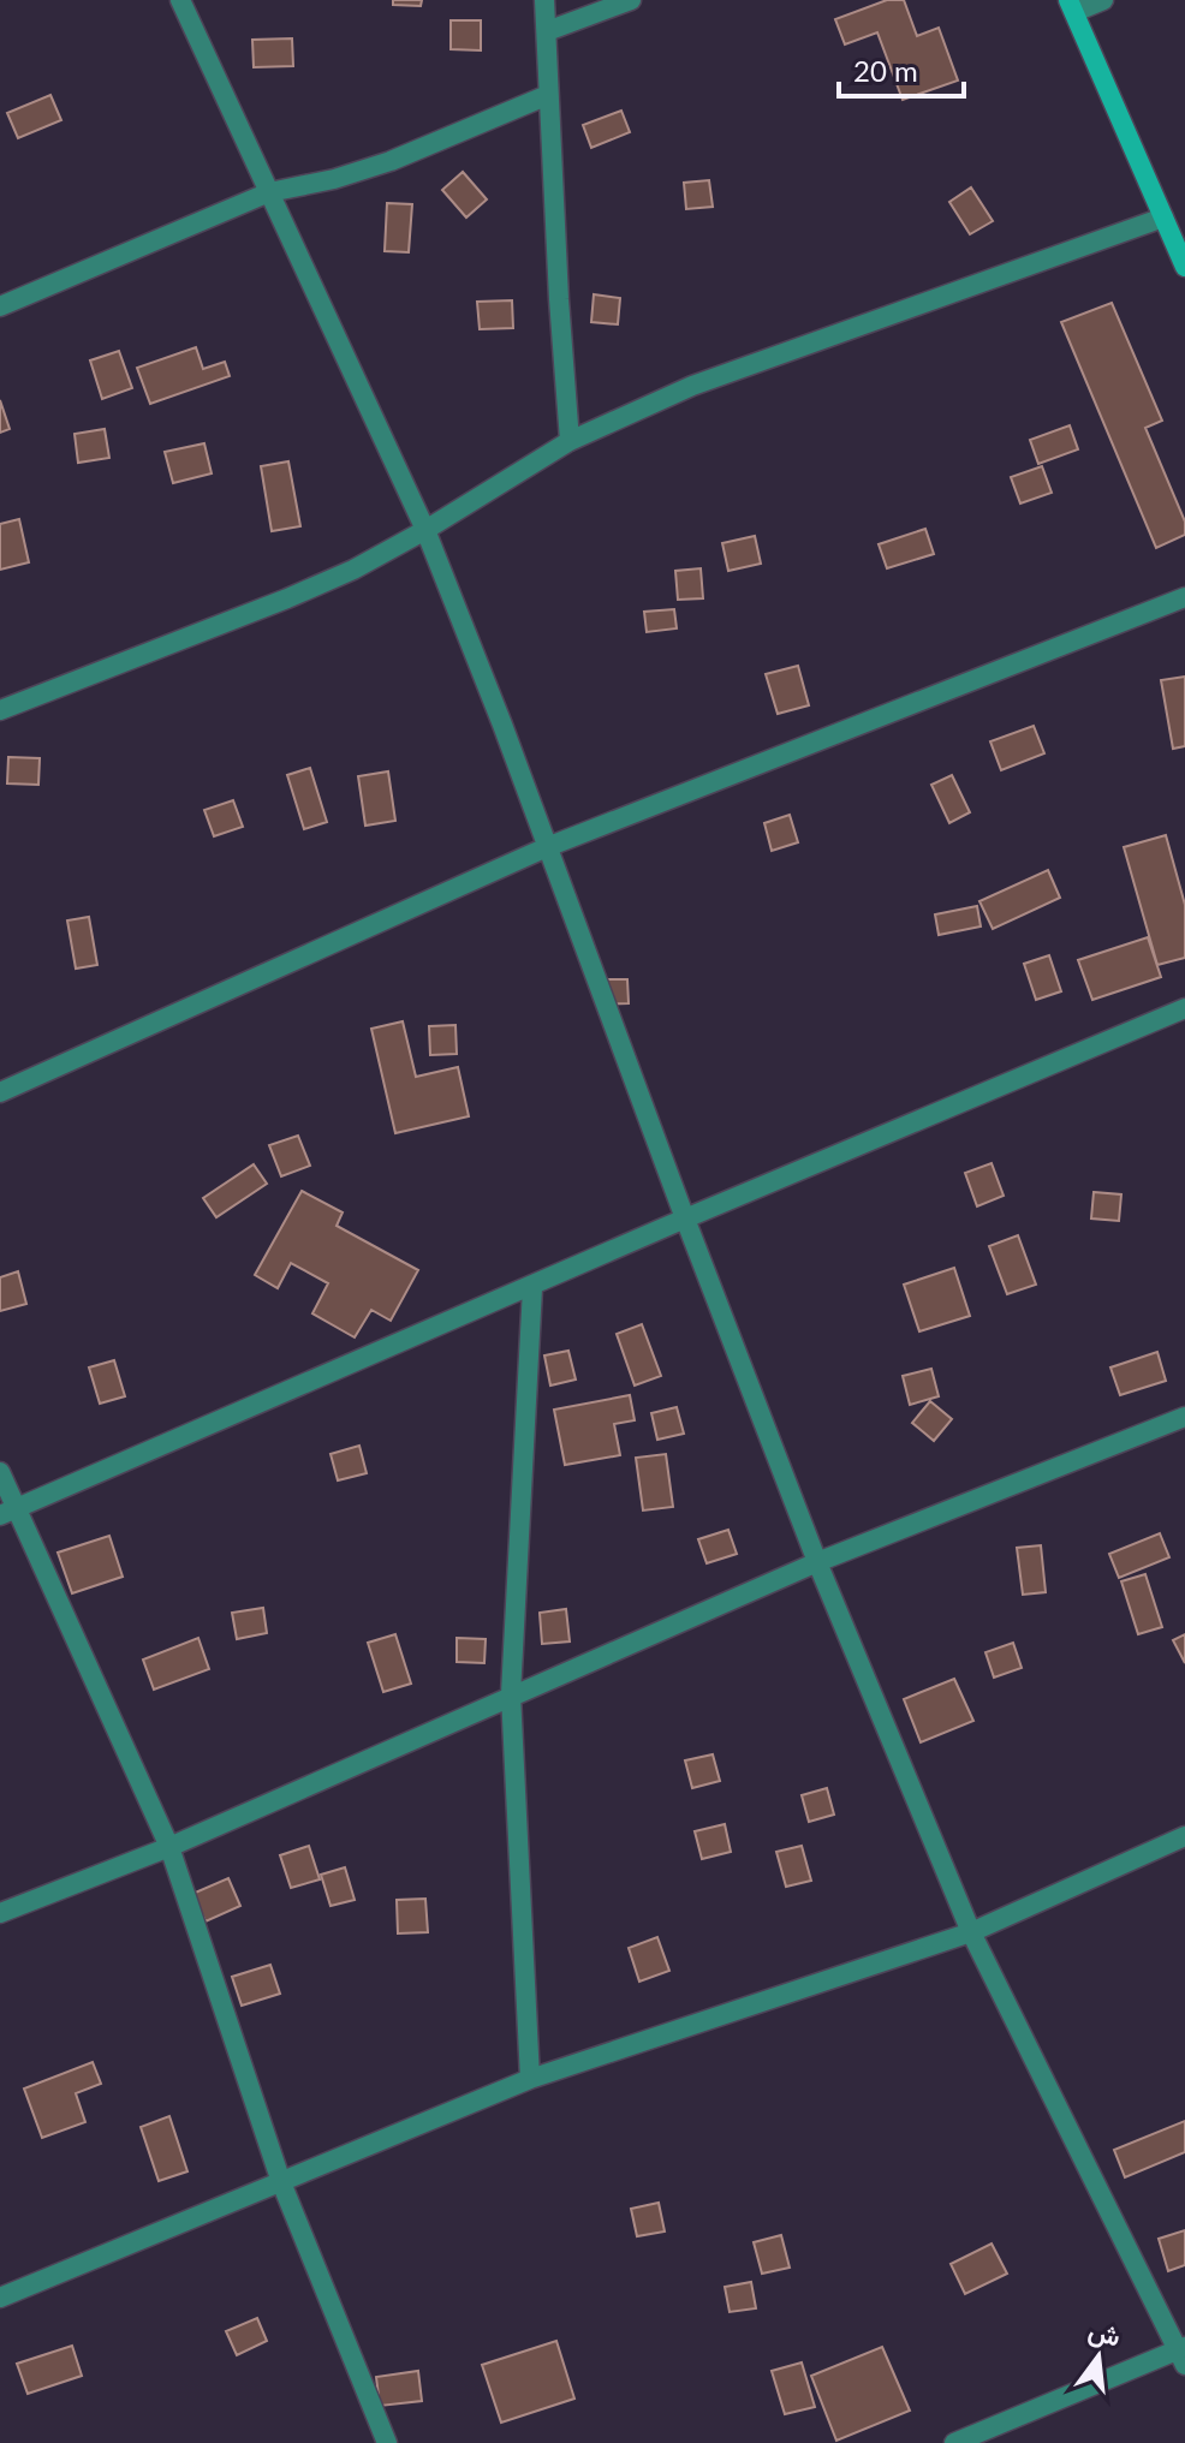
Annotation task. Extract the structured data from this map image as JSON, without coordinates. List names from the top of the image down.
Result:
{
  "scale_bar": "20 m",
  "north": "top"
}
